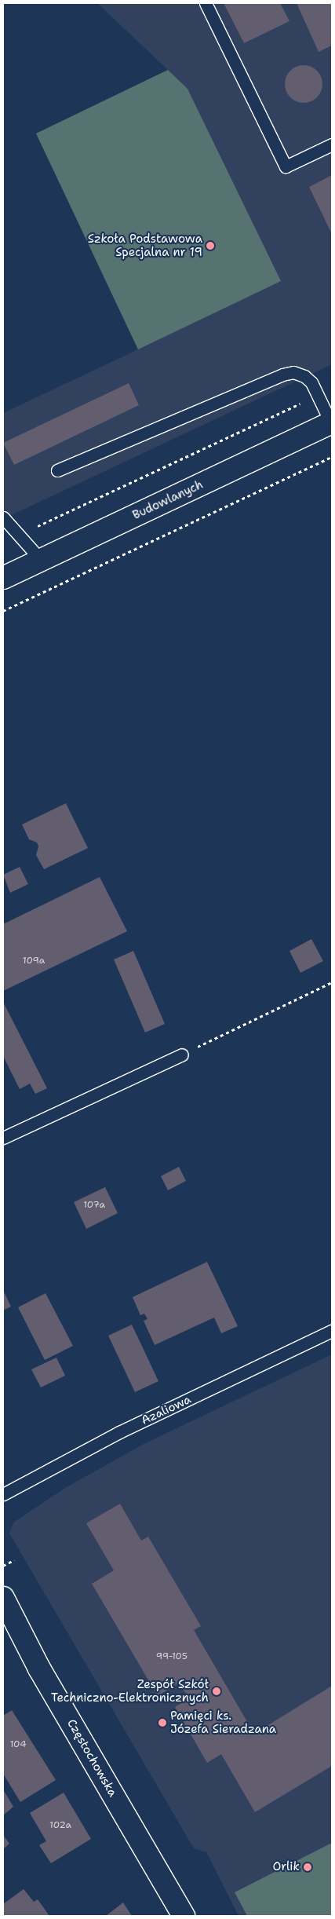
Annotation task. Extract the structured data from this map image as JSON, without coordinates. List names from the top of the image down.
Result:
{
  "streets": {
    "street": ["Budowlanych", "Częstochowska"],
    "lane": ["Azaliowa"]
  },
  "places": [
    "Szkoła Podstawowa Specjalna nr 19",
    "Zespół Szkół Techniczno-Elektronicznych",
    "Pamięci ks. Józefa Sieradzana",
    "Orlik"
  ],
  "house_numbers": [
    "109a",
    "107a",
    "99-105",
    "104",
    "102a"
  ]
}
